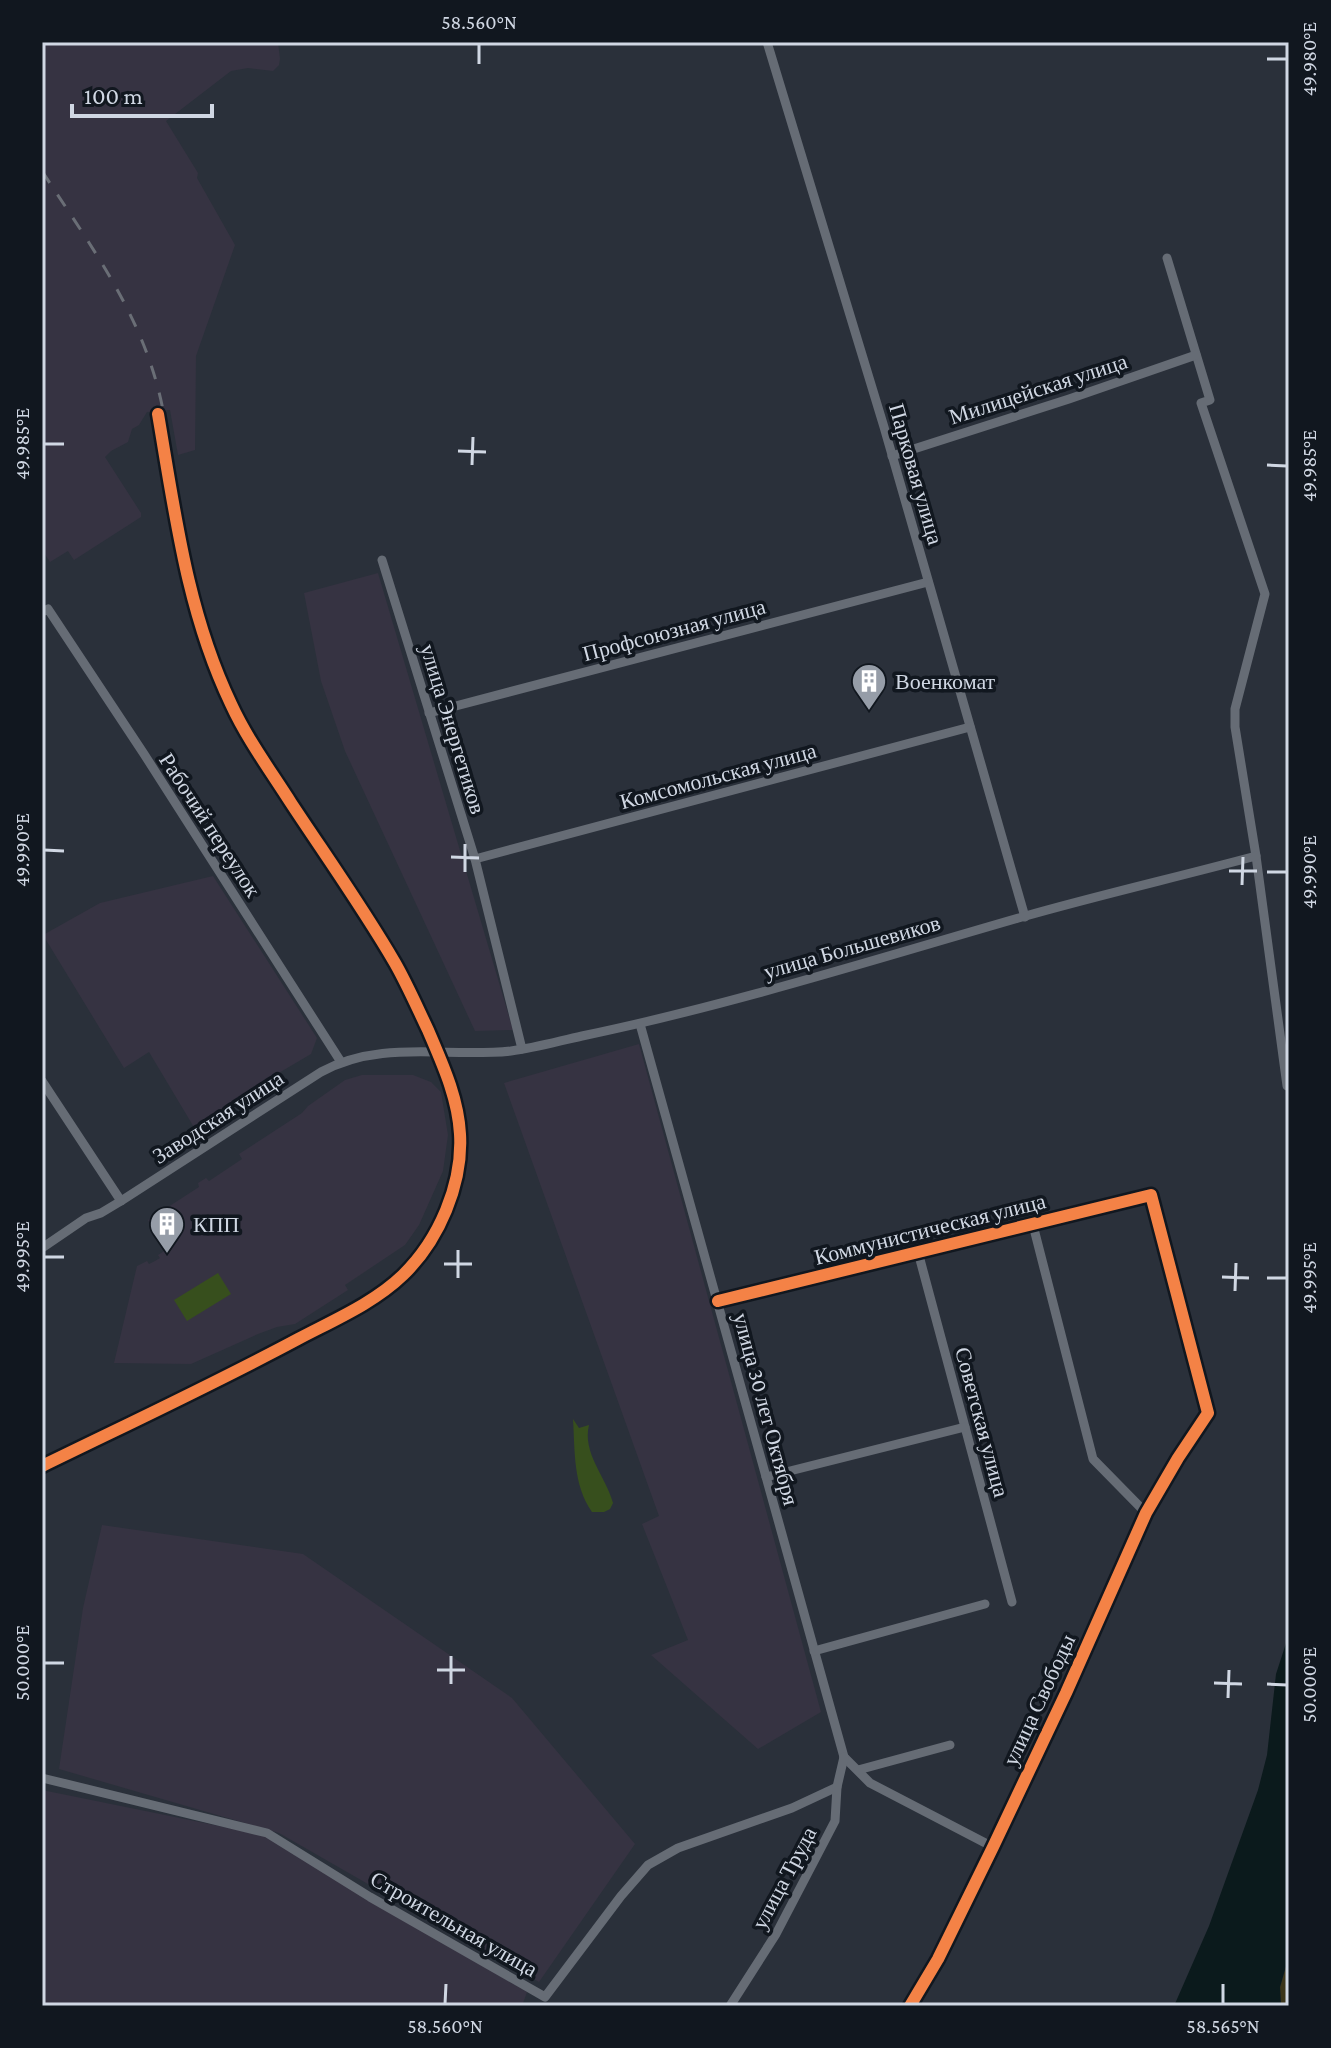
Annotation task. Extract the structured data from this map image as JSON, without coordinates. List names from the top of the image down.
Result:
{
  "streets": {
    "street": [
      "Милицейская улица",
      "Парковая улица",
      "Профсоюзная улица",
      "улица Энергетиков",
      "Комсомольская улица",
      "Рабочий переулок",
      "улица Большевиков",
      "Заводская улица",
      "Коммунистическая улица",
      "улица 30 лет Октября",
      "Советская улица",
      "улица Свободы",
      "улица Труда",
      "Строительная улица"
    ]
  },
  "crossings": [
    ["Милицейская улица", "Парковая улица"],
    ["Парковая улица", "Профсоюзная улица"],
    ["Парковая улица", "Комсомольская улица"],
    ["Парковая улица", "улица Большевиков"],
    ["Профсоюзная улица", "улица Энергетиков"],
    ["улица Энергетиков", "Комсомольская улица"],
    ["улица Энергетиков", "улица Большевиков"],
    ["Рабочий переулок", "Заводская улица"],
    ["улица Большевиков", "Заводская улица"],
    ["улица Большевиков", "улица 30 лет Октября"],
    ["Коммунистическая улица", "улица 30 лет Октября"],
    ["Коммунистическая улица", "Советская улица"],
    ["Коммунистическая улица", "улица Свободы"],
    ["улица 30 лет Октября", "улица Труда"],
    ["улица Труда", "Строительная улица"]
  ],
  "places": {
    "building": ["Военкомат", "КПП"]
  },
  "scale_bar": "100 m",
  "coordinates": [
    "58.560°N",
    "49.980°E",
    "49.985°E",
    "49.990°E",
    "49.995°E",
    "50.000°E",
    "58.565°N"
  ]
}
